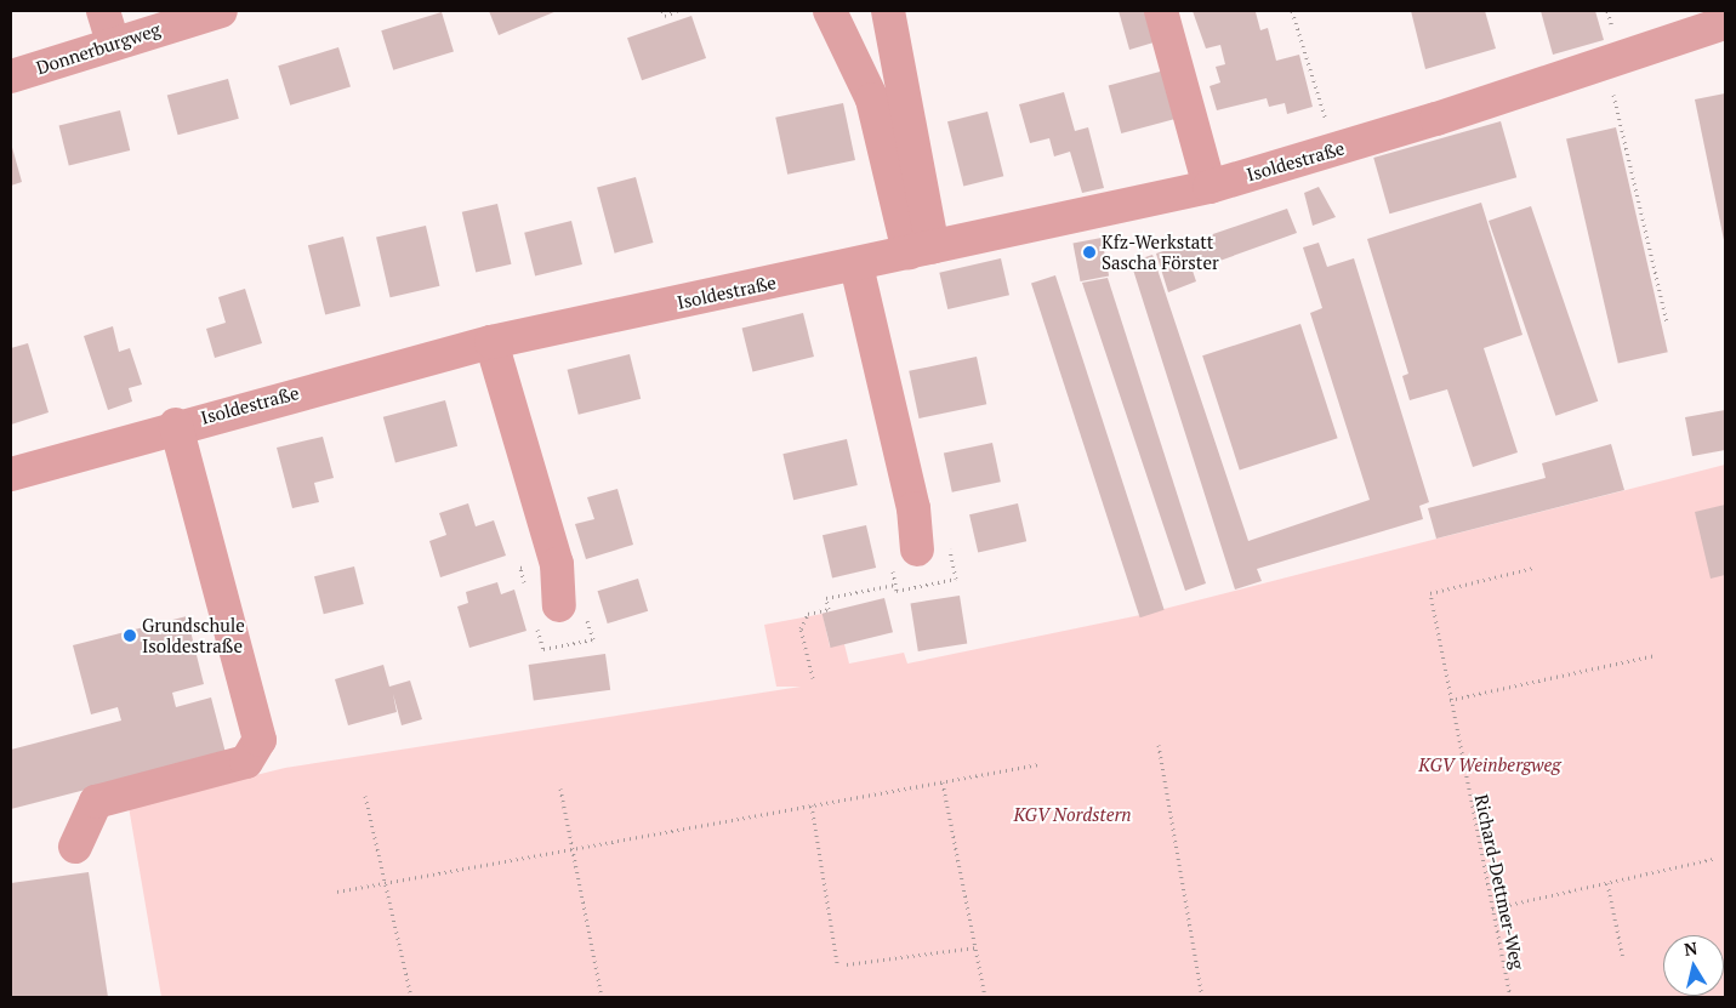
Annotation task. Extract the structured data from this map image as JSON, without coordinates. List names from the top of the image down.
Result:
{
  "streets": {
    "street": ["Donnerburgweg", "Isoldestraße"],
    "path": ["Richard-Dettmer-Weg"]
  },
  "parks": ["KGV Weinbergweg", "KGV Nordstern"],
  "places": ["Kfz-Werkstatt Sascha Förster", "Grundschule Isoldestraße"],
  "north": "top"
}
